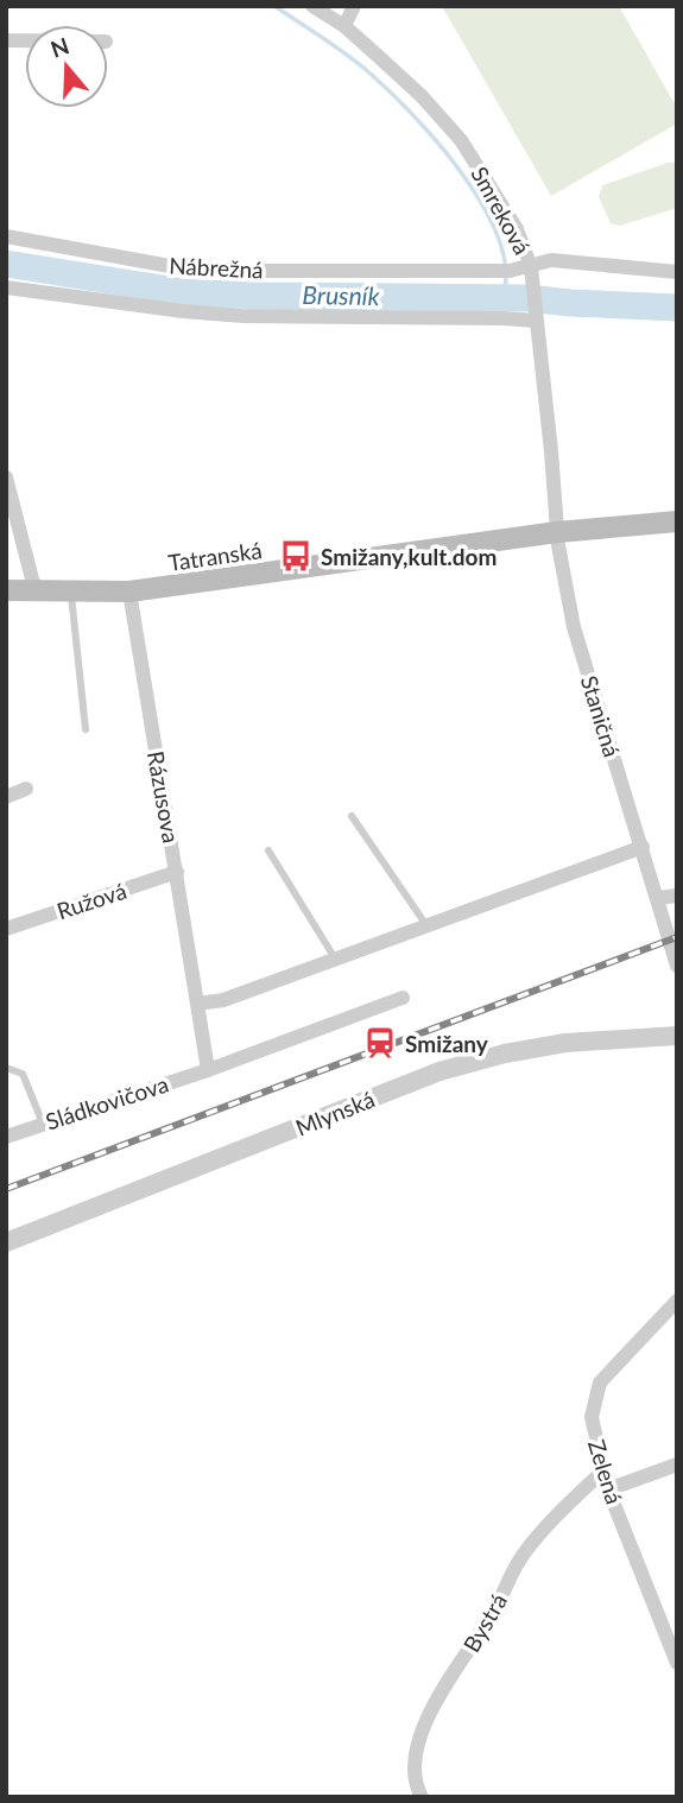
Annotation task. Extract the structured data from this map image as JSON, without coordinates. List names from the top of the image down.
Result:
{
  "streets": {
    "main road": ["Tatranská"],
    "street": [
      "Smreková",
      "Nábrežná",
      "Staničná",
      "Rázusova",
      "Ružová",
      "Sládkovičova",
      "Mlynská",
      "Zelená",
      "Bystrá"
    ]
  },
  "crossings": [
    ["Smreková", "Nábrežná"],
    ["Smreková", "Tatranská"],
    ["Smreková", "Staničná"],
    ["Tatranská", "Staničná"],
    ["Tatranská", "Rázusova"],
    ["Rázusova", "Ružová"],
    ["Rázusova", "Sládkovičova"],
    ["Zelená", "Bystrá"]
  ],
  "water": ["Brusník"],
  "places": {
    "bus stop": ["Smižany,kult.dom"],
    "station": ["Smižany"]
  },
  "north": "top"
}
